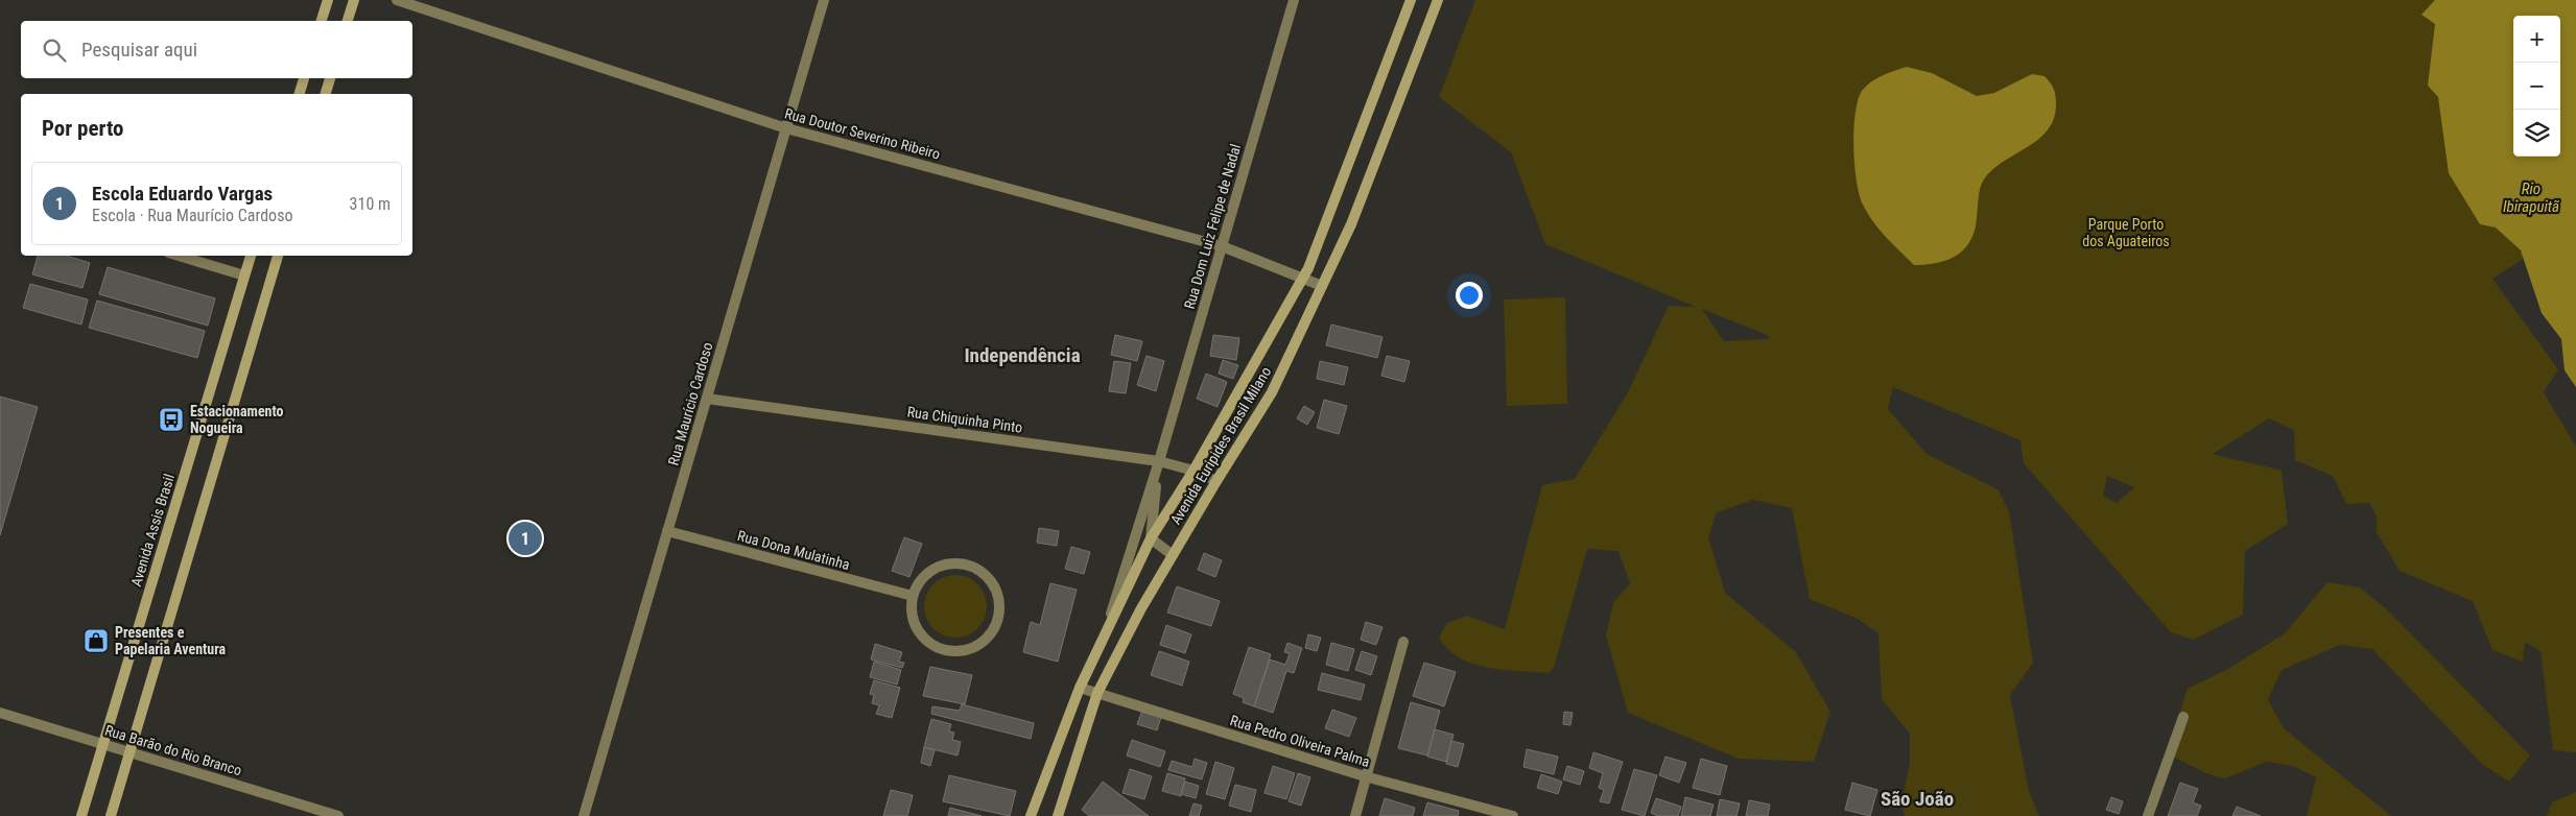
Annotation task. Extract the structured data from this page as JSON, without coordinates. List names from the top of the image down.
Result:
{
  "streets": {
    "main road": ["Avenida Euripides Brasil Milano", "Avenida Assis Brasil"],
    "street": [
      "Rua Doutor Severino Ribeiro",
      "Rua Dom Luiz Felipe de Nadal",
      "Rua Maurício Cardoso",
      "Rua Chiquinha Pinto",
      "Rua Dona Mulatinha",
      "Rua Pedro Oliveira Palma",
      "Rua Barão do Rio Branco"
    ]
  },
  "crossings": [
    ["Rua Doutor Severino Ribeiro", "Rua Dom Luiz Felipe de Nadal"],
    ["Rua Doutor Severino Ribeiro", "Rua Maurício Cardoso"],
    ["Rua Doutor Severino Ribeiro", "Avenida Euripides Brasil Milano"],
    ["Rua Dom Luiz Felipe de Nadal", "Rua Chiquinha Pinto"],
    ["Rua Dom Luiz Felipe de Nadal", "Avenida Euripides Brasil Milano"],
    ["Rua Maurício Cardoso", "Rua Chiquinha Pinto"],
    ["Rua Maurício Cardoso", "Rua Dona Mulatinha"],
    ["Rua Chiquinha Pinto", "Avenida Euripides Brasil Milano"],
    ["Avenida Euripides Brasil Milano", "Rua Pedro Oliveira Palma"],
    ["Avenida Assis Brasil", "Rua Barão do Rio Branco"]
  ],
  "districts": ["Independência", "São João"],
  "water": ["Rio Ibirapuitã"],
  "parks": ["Parque Porto dos Aguateiros"],
  "places": {
    "bus stop": ["Estacionamento Nogueira"],
    "shop": ["Presentes e Papelaria Aventura"]
  },
  "page": {
    "map_buttons": ["+", "−"],
    "search": "Pesquisar aqui",
    "heading": "Por perto",
    "list": [
      {
        "mark": "1",
        "name": "Escola Eduardo Vargas",
        "note": "Escola · Rua Maurício Cardoso",
        "value": "310 m"
      }
    ],
    "pins": "1"
  }
}
